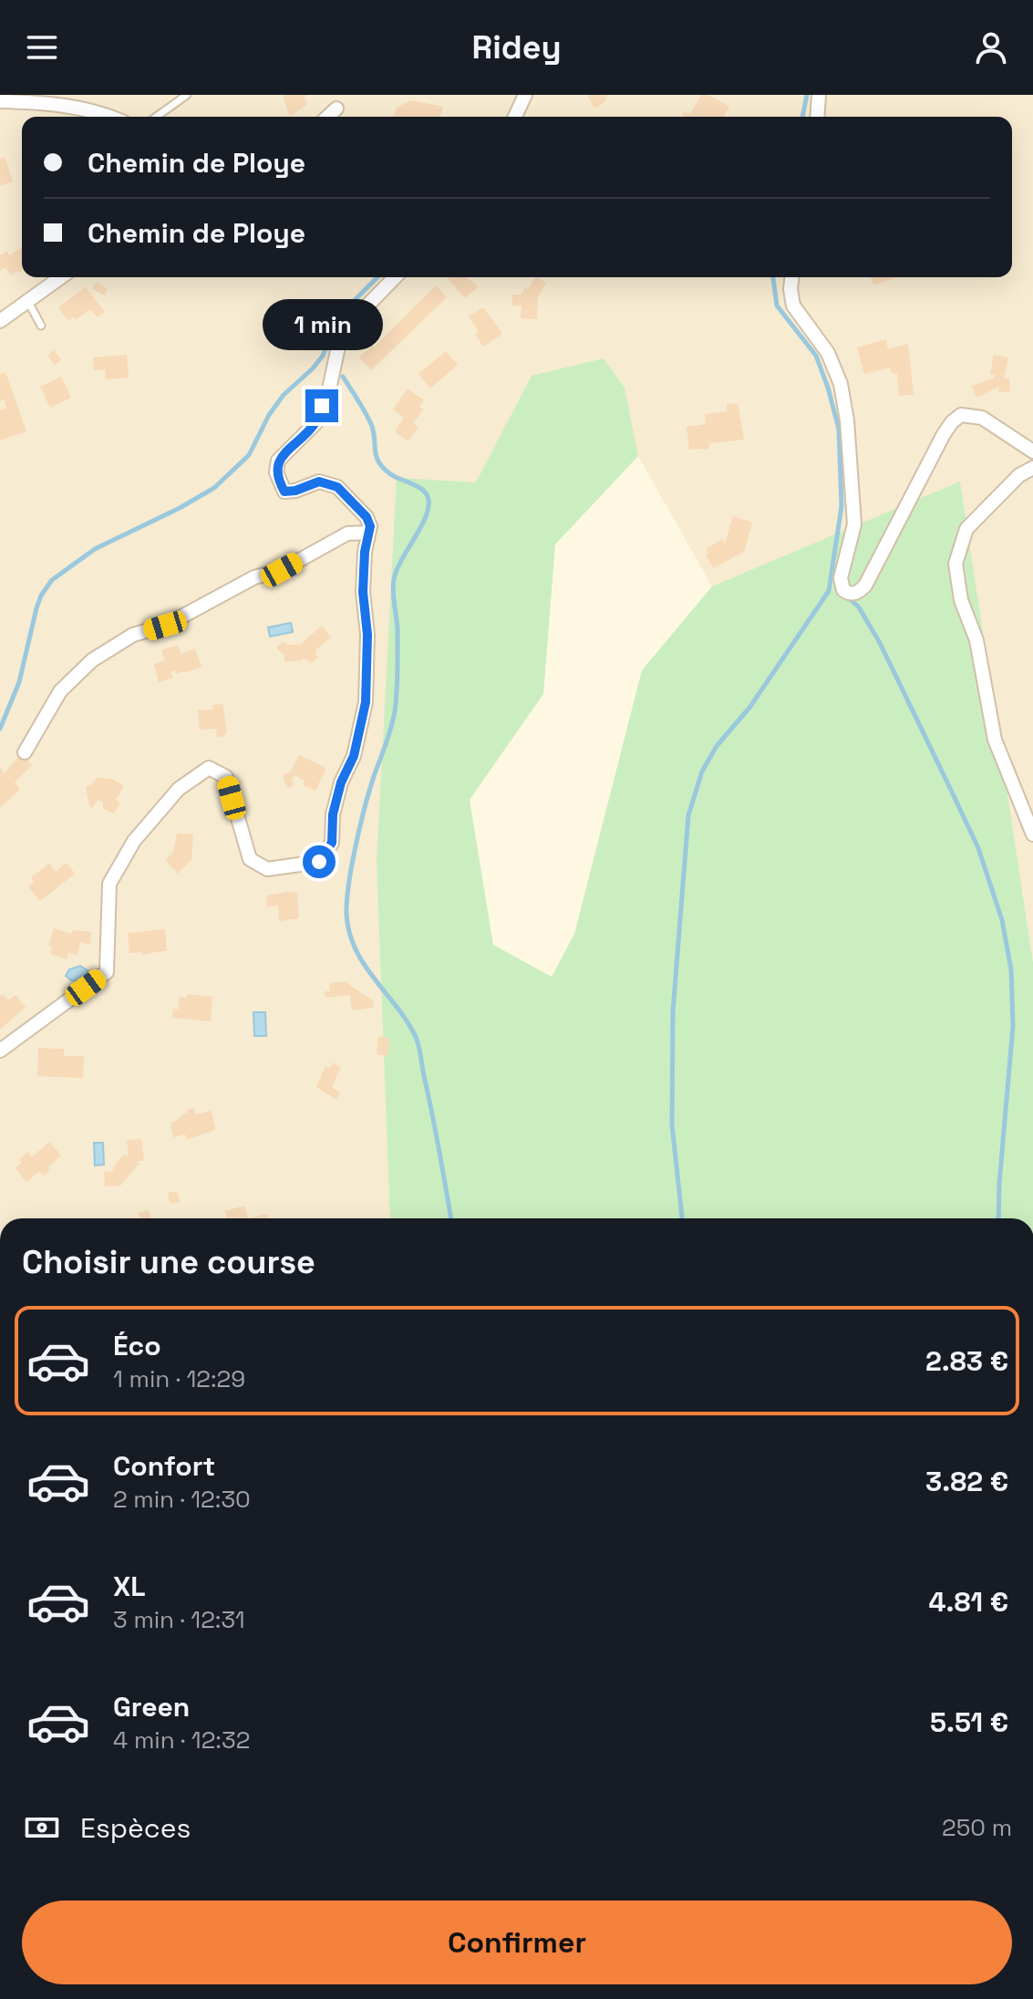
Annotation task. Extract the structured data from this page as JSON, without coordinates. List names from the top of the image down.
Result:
{
  "page": {
    "header": "Ridey",
    "banner": ["Chemin de Ploye", "Chemin de Ploye"],
    "bubble": "1 min",
    "heading": "Choisir une course",
    "list": [
      {
        "name": "Éco",
        "note": "1 min · 12:29",
        "value": "2.83 €"
      },
      {
        "name": "Confort",
        "note": "2 min · 12:30",
        "value": "3.82 €"
      },
      {
        "name": "XL",
        "note": "3 min · 12:31",
        "value": "4.81 €"
      },
      {
        "name": "Green",
        "note": "4 min · 12:32",
        "value": "5.51 €"
      }
    ],
    "pay": ["Espèces", "250 m"],
    "buttons": "Confirmer"
  }
}
